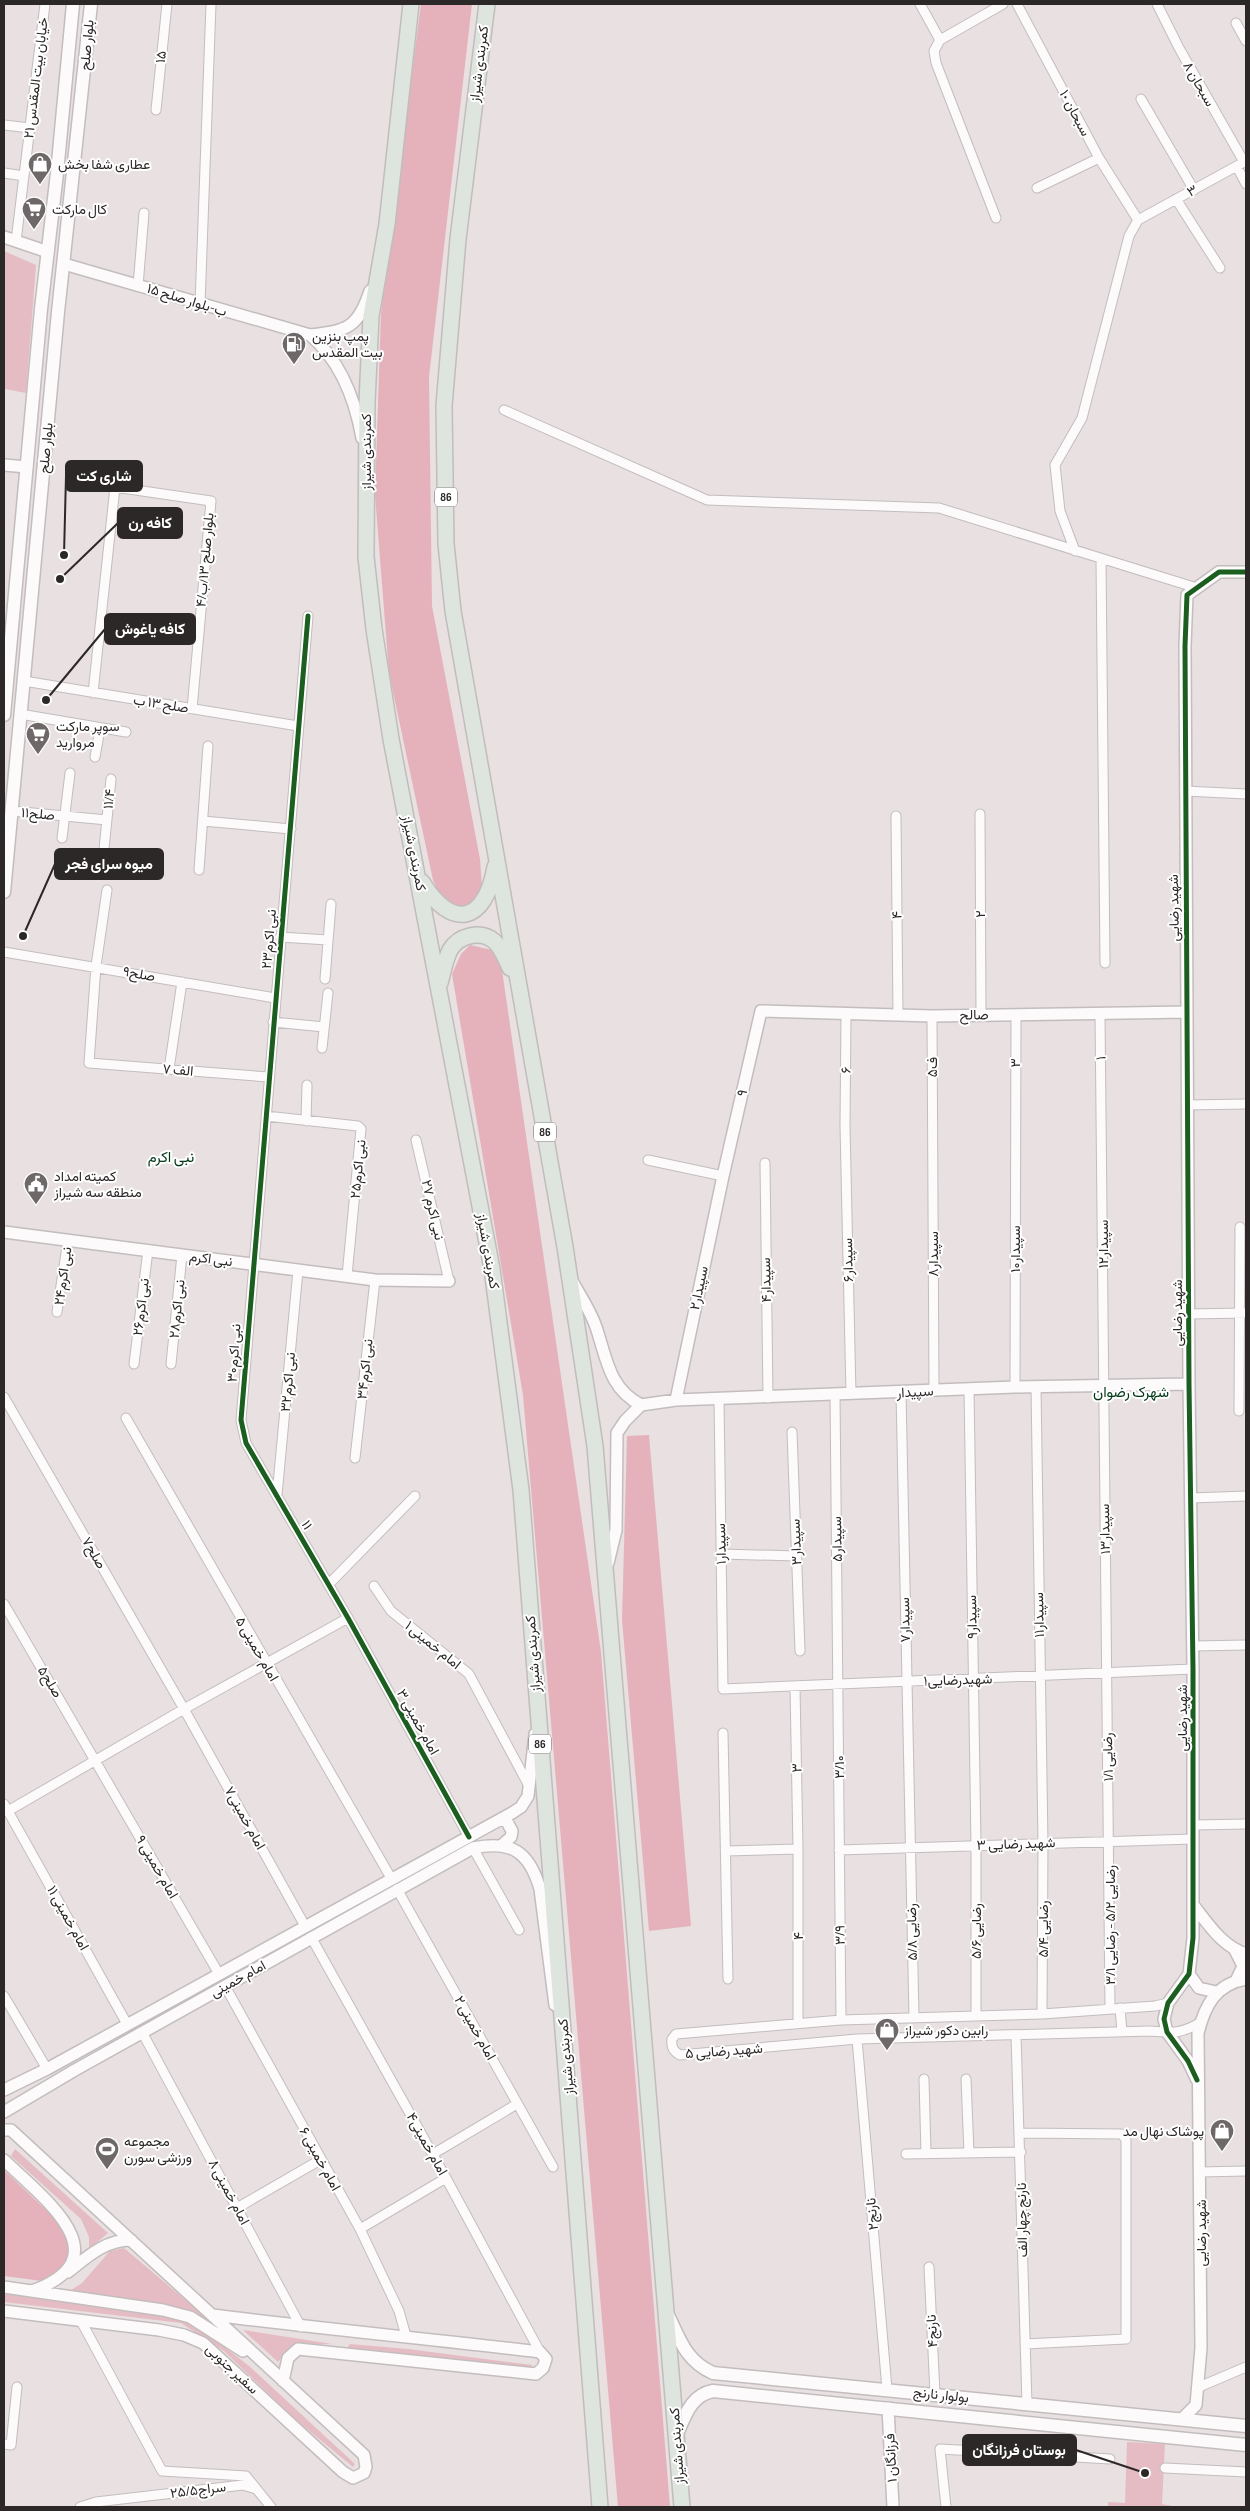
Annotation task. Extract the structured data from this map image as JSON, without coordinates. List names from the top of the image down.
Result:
{
  "streets": {
    "highway": ["کمربندی شیراز", "86"],
    "main road": ["بلوار صلح", "بولوار نارنج"],
    "street": [
      "۱۵",
      "خیابان بیت المقدس ۲۱",
      "سبحان ٨",
      "سبحان ١٠",
      "۳",
      "۱۵ ب-بلوار صلح",
      "بلوار صلح ۱۳/ب/۴",
      "صلح ۱۳ ب",
      "۱۱/۴",
      "صلح۱۱",
      "شهید رضایی",
      "۲",
      "۴",
      "نبی اکرم۲۳",
      "صلح۹",
      "صالح",
      "۱",
      "ف۵",
      "۷ الف",
      "۶",
      "۹",
      "نبی اکرم۲۵",
      "نبی اکرم ۲۷",
      "سپیدار۱۲",
      "سپیدار۱۰",
      "سپیدار۸",
      "نبی اکرم",
      "سپیدار۶",
      "نبی اکرم۲۴",
      "سپیدار۴",
      "سپیدار۲",
      "نبی اکرم۲۶",
      "نبی اکرم۲۸",
      "نبی اکرم۳۰",
      "نبی اکرم۳۴",
      "نبی اکرم۳۲",
      "سپیدار",
      "۱۱",
      "سپیدار۱۳",
      "سپیدار۵",
      "سپیدار۳",
      "سپیدار۱",
      "صلح۷",
      "سپیدار۱۱",
      "سپیدار۹",
      "سپیدار۷",
      "امام خمینی ۱",
      "امام خمینی ۵",
      "شهیدرضایی۱",
      "صلح۵",
      "امام خمینی ۳",
      "رضایی ۱/۱",
      "۳/۱۰",
      "امام خمینی۷",
      "شهید رضایی ۳",
      "امام خمینی ۹",
      "امام خمینی ۱۱",
      "رضایی ۵/۲ - رضایی ۳/۱",
      "رضایی ۵/۴",
      "رضایی ۵/۶",
      "رضایی ۵/۸",
      "۳/۹",
      "امام خمینی",
      "امام خمینی ۲",
      "شهید رضایی ۵",
      "امام خمینی۴",
      "امام خمینی ۶",
      "امام خمینی ۸",
      "نارنج۲",
      "نارنج چهار الف",
      "نارنج۴",
      "سفیر جنوبی",
      "فرزانگان ۱",
      "سراج۲۵/۵"
    ]
  },
  "crossings": [
    ["بلوار صلح", "۱۵ ب-بلوار صلح"],
    ["بلوار صلح", "صلح ۱۳ ب"],
    ["بلوار صلح", "صلح۱۱"],
    ["کمربندی شیراز", "امام خمینی"],
    ["کمربندی شیراز", "بولوار نارنج"],
    ["سبحان ٨", "۳"],
    ["سبحان ١٠", "۳"],
    ["۳", "۴"],
    ["۳", "صالح"],
    ["۳", "سپیدار۱۰"],
    ["۳", "شهیدرضایی۱"],
    ["بلوار صلح ۱۳/ب/۴", "صلح ۱۳ ب"],
    ["صلح ۱۳ ب", "نبی اکرم۲۳"],
    ["۱۱/۴", "صلح۱۱"],
    ["شهید رضایی", "صالح"],
    ["شهید رضایی", "سپیدار"],
    ["شهید رضایی", "شهیدرضایی۱"],
    ["شهید رضایی", "شهید رضایی ۳"],
    ["شهید رضایی", "شهید رضایی ۵"],
    ["شهید رضایی", "بولوار نارنج"],
    ["۲", "صالح"],
    ["۴", "صالح"],
    ["۴", "شهید رضایی ۵"],
    ["نبی اکرم۲۳", "صلح۹"],
    ["نبی اکرم۲۳", "۷ الف"],
    ["نبی اکرم۲۳", "نبی اکرم۲۵"],
    ["نبی اکرم۲۳", "نبی اکرم"],
    ["نبی اکرم۲۳", "نبی اکرم۳۰"],
    ["صلح۹", "۷ الف"],
    ["صالح", "۱"],
    ["صالح", "ف۵"],
    ["صالح", "۶"],
    ["صالح", "۹"],
    ["۱", "سپیدار۱۲"],
    ["ف۵", "سپیدار۸"],
    ["۶", "سپیدار۶"],
    ["۹", "سپیدار۲"],
    ["نبی اکرم۲۵", "نبی اکرم"],
    ["نبی اکرم ۲۷", "نبی اکرم"],
    ["سپیدار۱۲", "سپیدار"],
    ["سپیدار۱۲", "سپیدار۱۳"],
    ["سپیدار۱۰", "سپیدار"],
    ["سپیدار۸", "سپیدار"],
    ["نبی اکرم", "نبی اکرم۲۴"],
    ["نبی اکرم", "نبی اکرم۲۶"],
    ["نبی اکرم", "نبی اکرم۲۸"],
    ["نبی اکرم", "نبی اکرم۳۰"],
    ["نبی اکرم", "نبی اکرم۳۴"],
    ["نبی اکرم", "نبی اکرم۳۲"],
    ["سپیدار۶", "سپیدار"],
    ["سپیدار۴", "سپیدار"],
    ["سپیدار۲", "سپیدار"],
    ["نبی اکرم۳۰", "۱۱"],
    ["نبی اکرم۳۲", "۱۱"],
    ["سپیدار", "سپیدار۱۳"],
    ["سپیدار", "سپیدار۵"],
    ["سپیدار", "سپیدار۱"],
    ["سپیدار", "سپیدار۱۱"],
    ["سپیدار", "سپیدار۹"],
    ["سپیدار", "سپیدار۷"],
    ["۱۱", "امام خمینی ۳"],
    ["سپیدار۱۳", "شهیدرضایی۱"],
    ["سپیدار۱۳", "رضایی ۱/۱"],
    ["سپیدار۵", "شهیدرضایی۱"],
    ["سپیدار۵", "۳/۱۰"],
    ["سپیدار۱", "شهیدرضایی۱"],
    ["صلح۷", "امام خمینی۷"],
    ["سپیدار۱۱", "شهیدرضایی۱"],
    ["سپیدار۱۱", "شهید رضایی ۳"],
    ["سپیدار۱۱", "رضایی ۵/۴"],
    ["سپیدار۹", "شهیدرضایی۱"],
    ["سپیدار۹", "شهید رضایی ۳"],
    ["سپیدار۹", "رضایی ۵/۶"],
    ["سپیدار۷", "شهیدرضایی۱"],
    ["سپیدار۷", "شهید رضایی ۳"],
    ["سپیدار۷", "رضایی ۵/۸"],
    ["امام خمینی ۱", "امام خمینی"],
    ["امام خمینی ۵", "امام خمینی"],
    ["شهیدرضایی۱", "رضایی ۱/۱"],
    ["شهیدرضایی۱", "۳/۱۰"],
    ["صلح۵", "امام خمینی ۹"],
    ["امام خمینی ۳", "امام خمینی"],
    ["رضایی ۱/۱", "شهید رضایی ۳"],
    ["رضایی ۱/۱", "رضایی ۵/۲ - رضایی ۳/۱"],
    ["۳/۱۰", "شهید رضایی ۳"],
    ["۳/۱۰", "۳/۹"],
    ["امام خمینی۷", "امام خمینی"],
    ["شهید رضایی ۳", "رضایی ۵/۲ - رضایی ۳/۱"],
    ["شهید رضایی ۳", "رضایی ۵/۴"],
    ["شهید رضایی ۳", "رضایی ۵/۶"],
    ["شهید رضایی ۳", "رضایی ۵/۸"],
    ["شهید رضایی ۳", "۳/۹"],
    ["امام خمینی ۹", "امام خمینی"],
    ["امام خمینی ۱۱", "امام خمینی"],
    ["رضایی ۵/۲ - رضایی ۳/۱", "شهید رضایی ۵"],
    ["رضایی ۵/۴", "شهید رضایی ۵"],
    ["رضایی ۵/۶", "شهید رضایی ۵"],
    ["رضایی ۵/۸", "شهید رضایی ۵"],
    ["۳/۹", "شهید رضایی ۵"],
    ["امام خمینی", "امام خمینی ۲"],
    ["امام خمینی", "امام خمینی۴"],
    ["امام خمینی", "امام خمینی ۶"],
    ["امام خمینی", "امام خمینی ۸"],
    ["شهید رضایی ۵", "نارنج۲"],
    ["شهید رضایی ۵", "نارنج چهار الف"],
    ["نارنج۲", "بولوار نارنج"],
    ["نارنج چهار الف", "بولوار نارنج"],
    ["نارنج۴", "بولوار نارنج"],
    ["بولوار نارنج", "فرزانگان ۱"]
  ],
  "districts": ["نبی اکرم", "شهرک رضوان"],
  "places": {
    "shop": ["عطاری شفا بخش", "رابین دکور شیراز", "پوشاک نهال مد"],
    "supermarket": ["کال مارکت", "سوپر مارکت مروارید"],
    "fuel station": ["پمپ بنزین بیت المقدس"],
    "other": [
      "شاری کت",
      "کافه رن",
      "کافه یاغوش",
      "میوه سرای فجر",
      "بوستان فرزانگان"
    ],
    "public building": ["کمیته امداد منطقه سه شیراز"],
    "sports": ["مجموعه ورزشی سورن"]
  }
}
